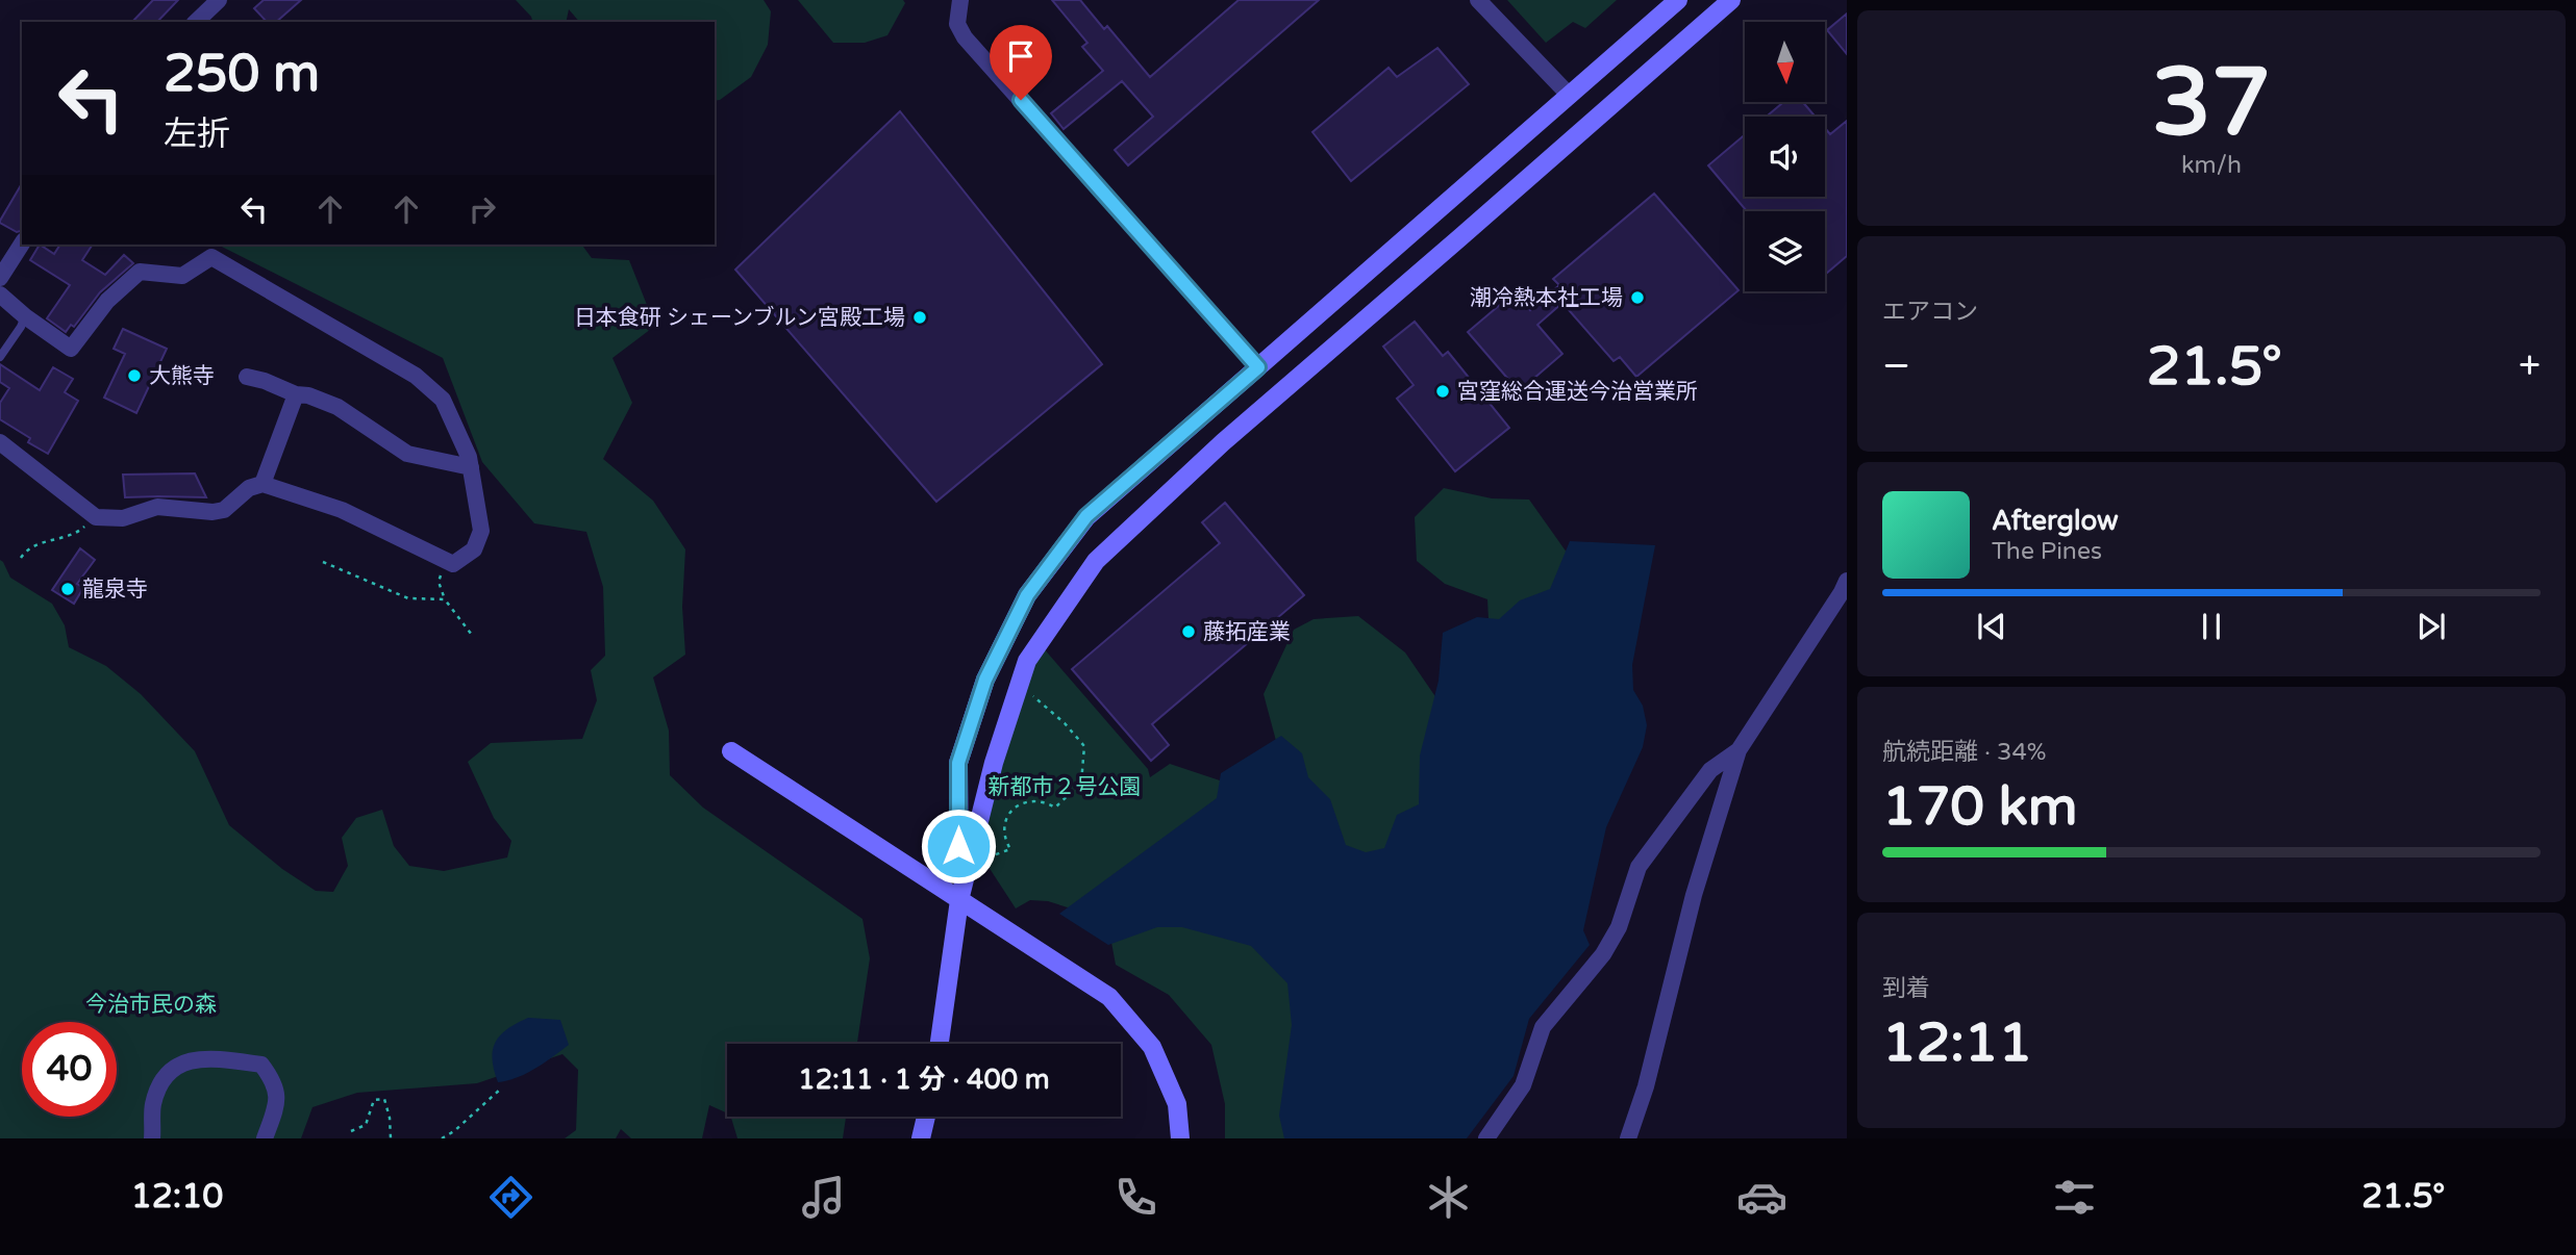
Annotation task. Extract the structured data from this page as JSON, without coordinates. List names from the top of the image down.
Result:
{
  "parks": ["新都市２号公園", "今治市民の森"],
  "places": [
    "潮冷熱本社工場",
    "日本食研 シェーンブルン宮殿工場",
    "大熊寺",
    "宮窪総合運送今治営業所",
    "龍泉寺",
    "藤拓産業"
  ],
  "north": "bottom",
  "page": {
    "tile": [
      ["37", "km/h"],
      "エアコン",
      ["航続距離 · 34%", "170 km"],
      ["到着", "12:11"]
    ],
    "turn": ["250 m", "左折"],
    "heat": ["−", "21.5°", "+"],
    "song": ["Afterglow", "The Pines"],
    "limit": "40",
    "trip": "12:11 · 1 分 · 400 m",
    "tabs": ["12:10", "21.5°"]
  }
}
